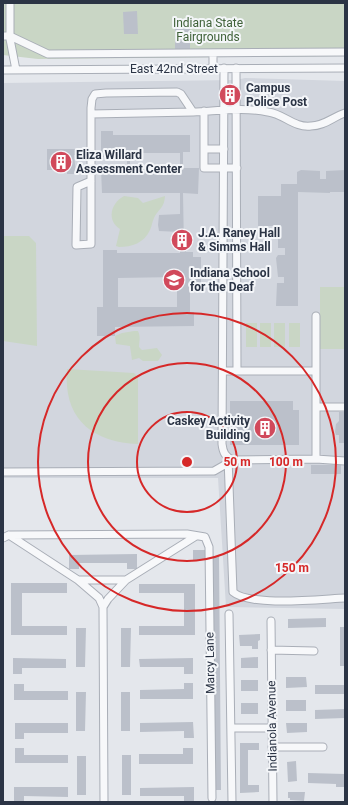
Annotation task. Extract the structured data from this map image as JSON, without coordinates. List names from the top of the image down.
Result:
{
  "streets": {
    "street": ["East 42nd Street", "Marcy Lane", "Indianola Avenue"]
  },
  "parks": ["Indiana State Fairgrounds"],
  "places": {
    "building": [
      "Campus Police Post",
      "Eliza Willard Assessment Center",
      "J.A. Raney Hall & Simms Hall",
      "Caskey Activity Building"
    ],
    "school or university": ["Indiana School for the Deaf"]
  },
  "rings": ["50 m", "100 m", "150 m"]
}
